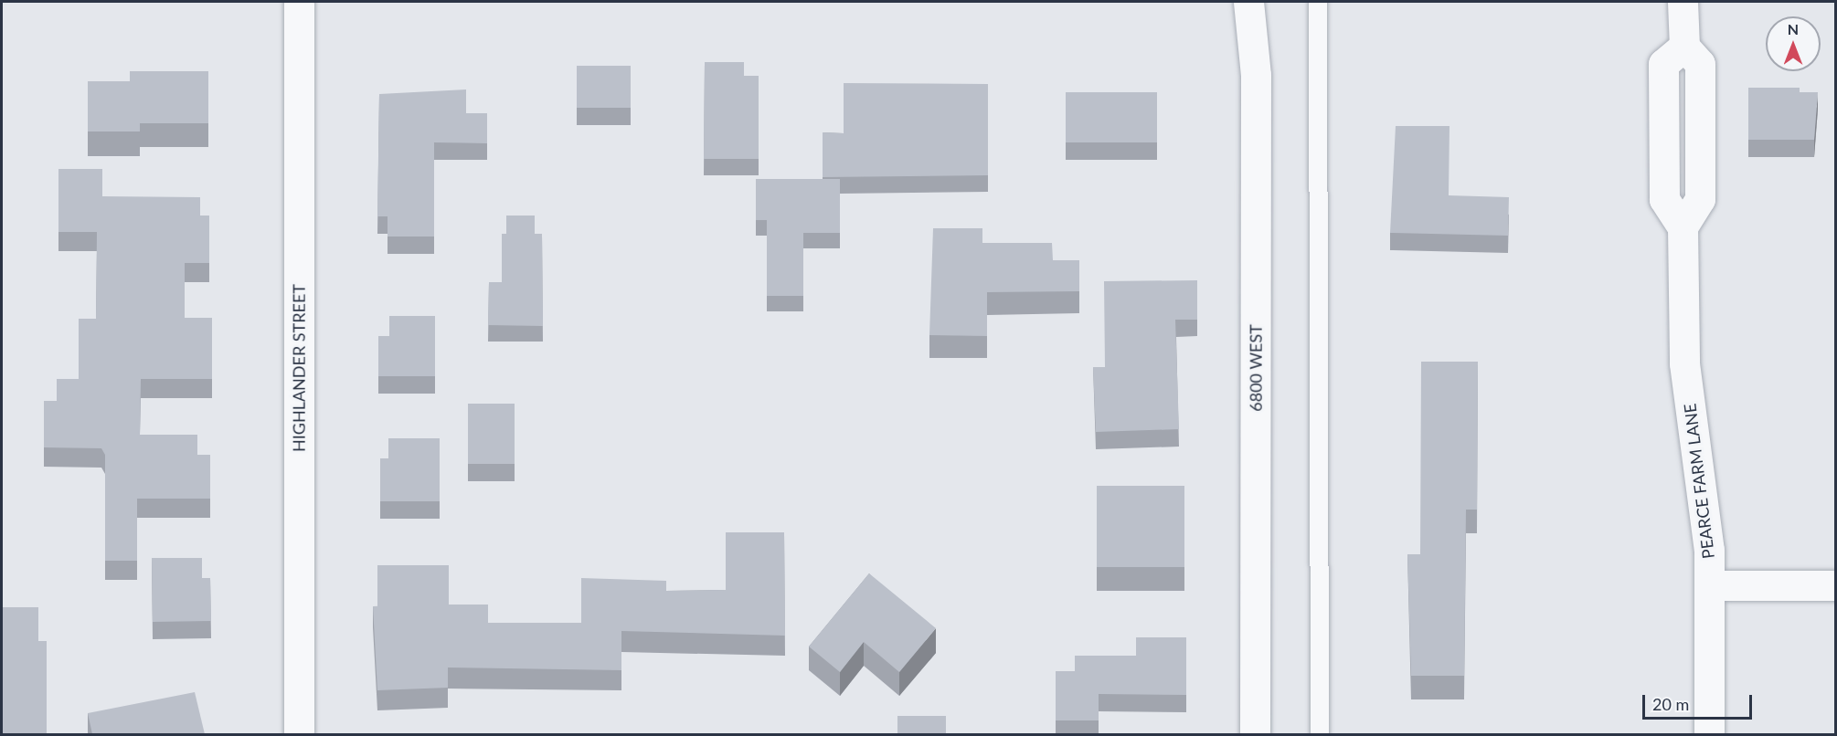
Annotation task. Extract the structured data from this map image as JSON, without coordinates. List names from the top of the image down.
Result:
{
  "streets": {
    "street": ["HIGHLANDER STREET", "6800 WEST", "PEARCE FARM LANE"]
  },
  "scale_bar": "20 m",
  "north": "top"
}
